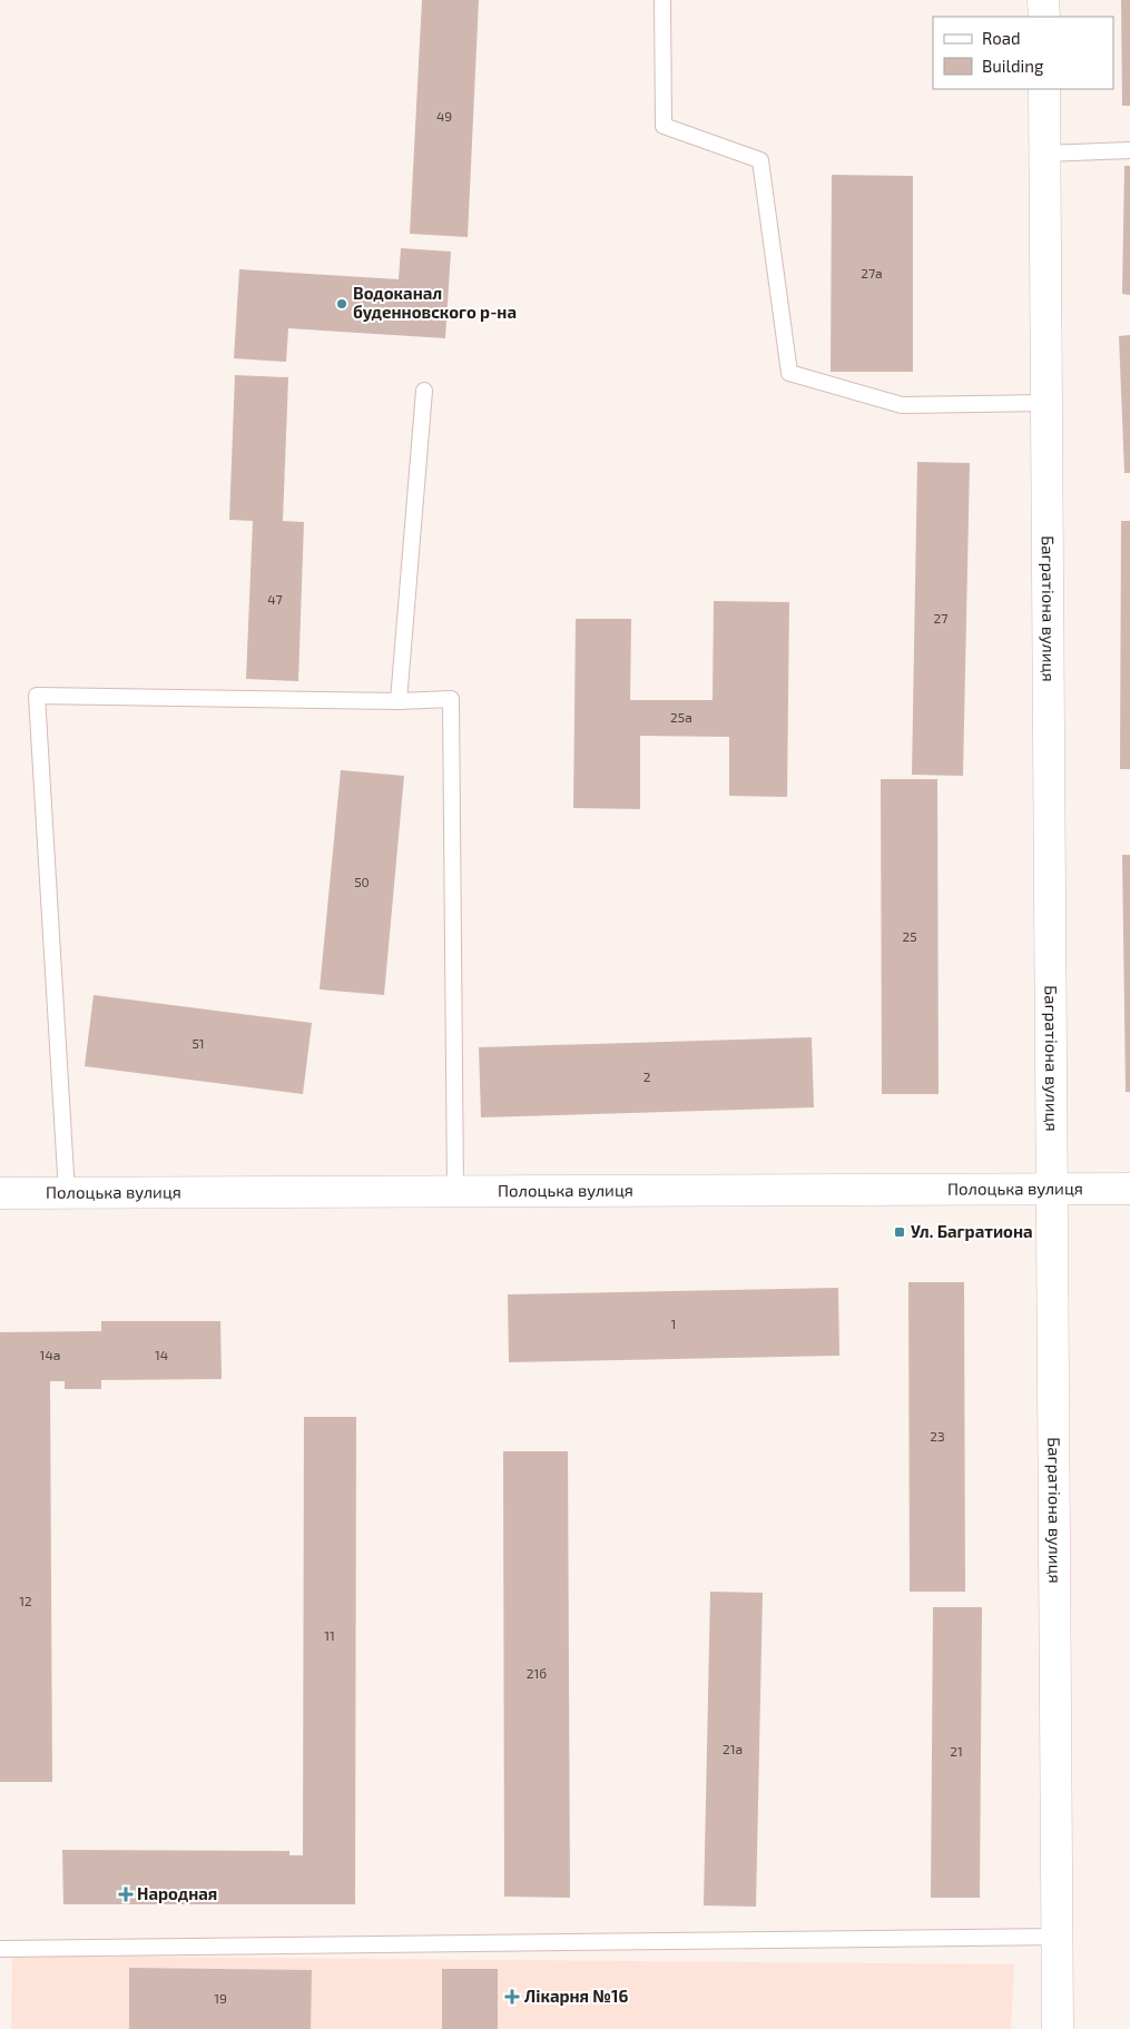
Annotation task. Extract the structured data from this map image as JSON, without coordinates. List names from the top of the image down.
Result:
{
  "streets": {
    "street": ["Багратіона вулиця", "Полоцька вулиця"]
  },
  "crossings": [
    ["Багратіона вулиця", "Полоцька вулиця"]
  ],
  "places": {
    "other": ["Водоканал буденновского р-на"],
    "transit": ["Ул. Багратиона"],
    "health": ["Народная", "Лікарня №16"]
  },
  "house_numbers": [
    "49",
    "27а",
    "47",
    "27",
    "25а",
    "50",
    "25",
    "51",
    "2",
    "1",
    "14а",
    "14",
    "23",
    "12",
    "11",
    "21б",
    "21а",
    "21",
    "19"
  ],
  "legend": ["Road", "Building"]
}
